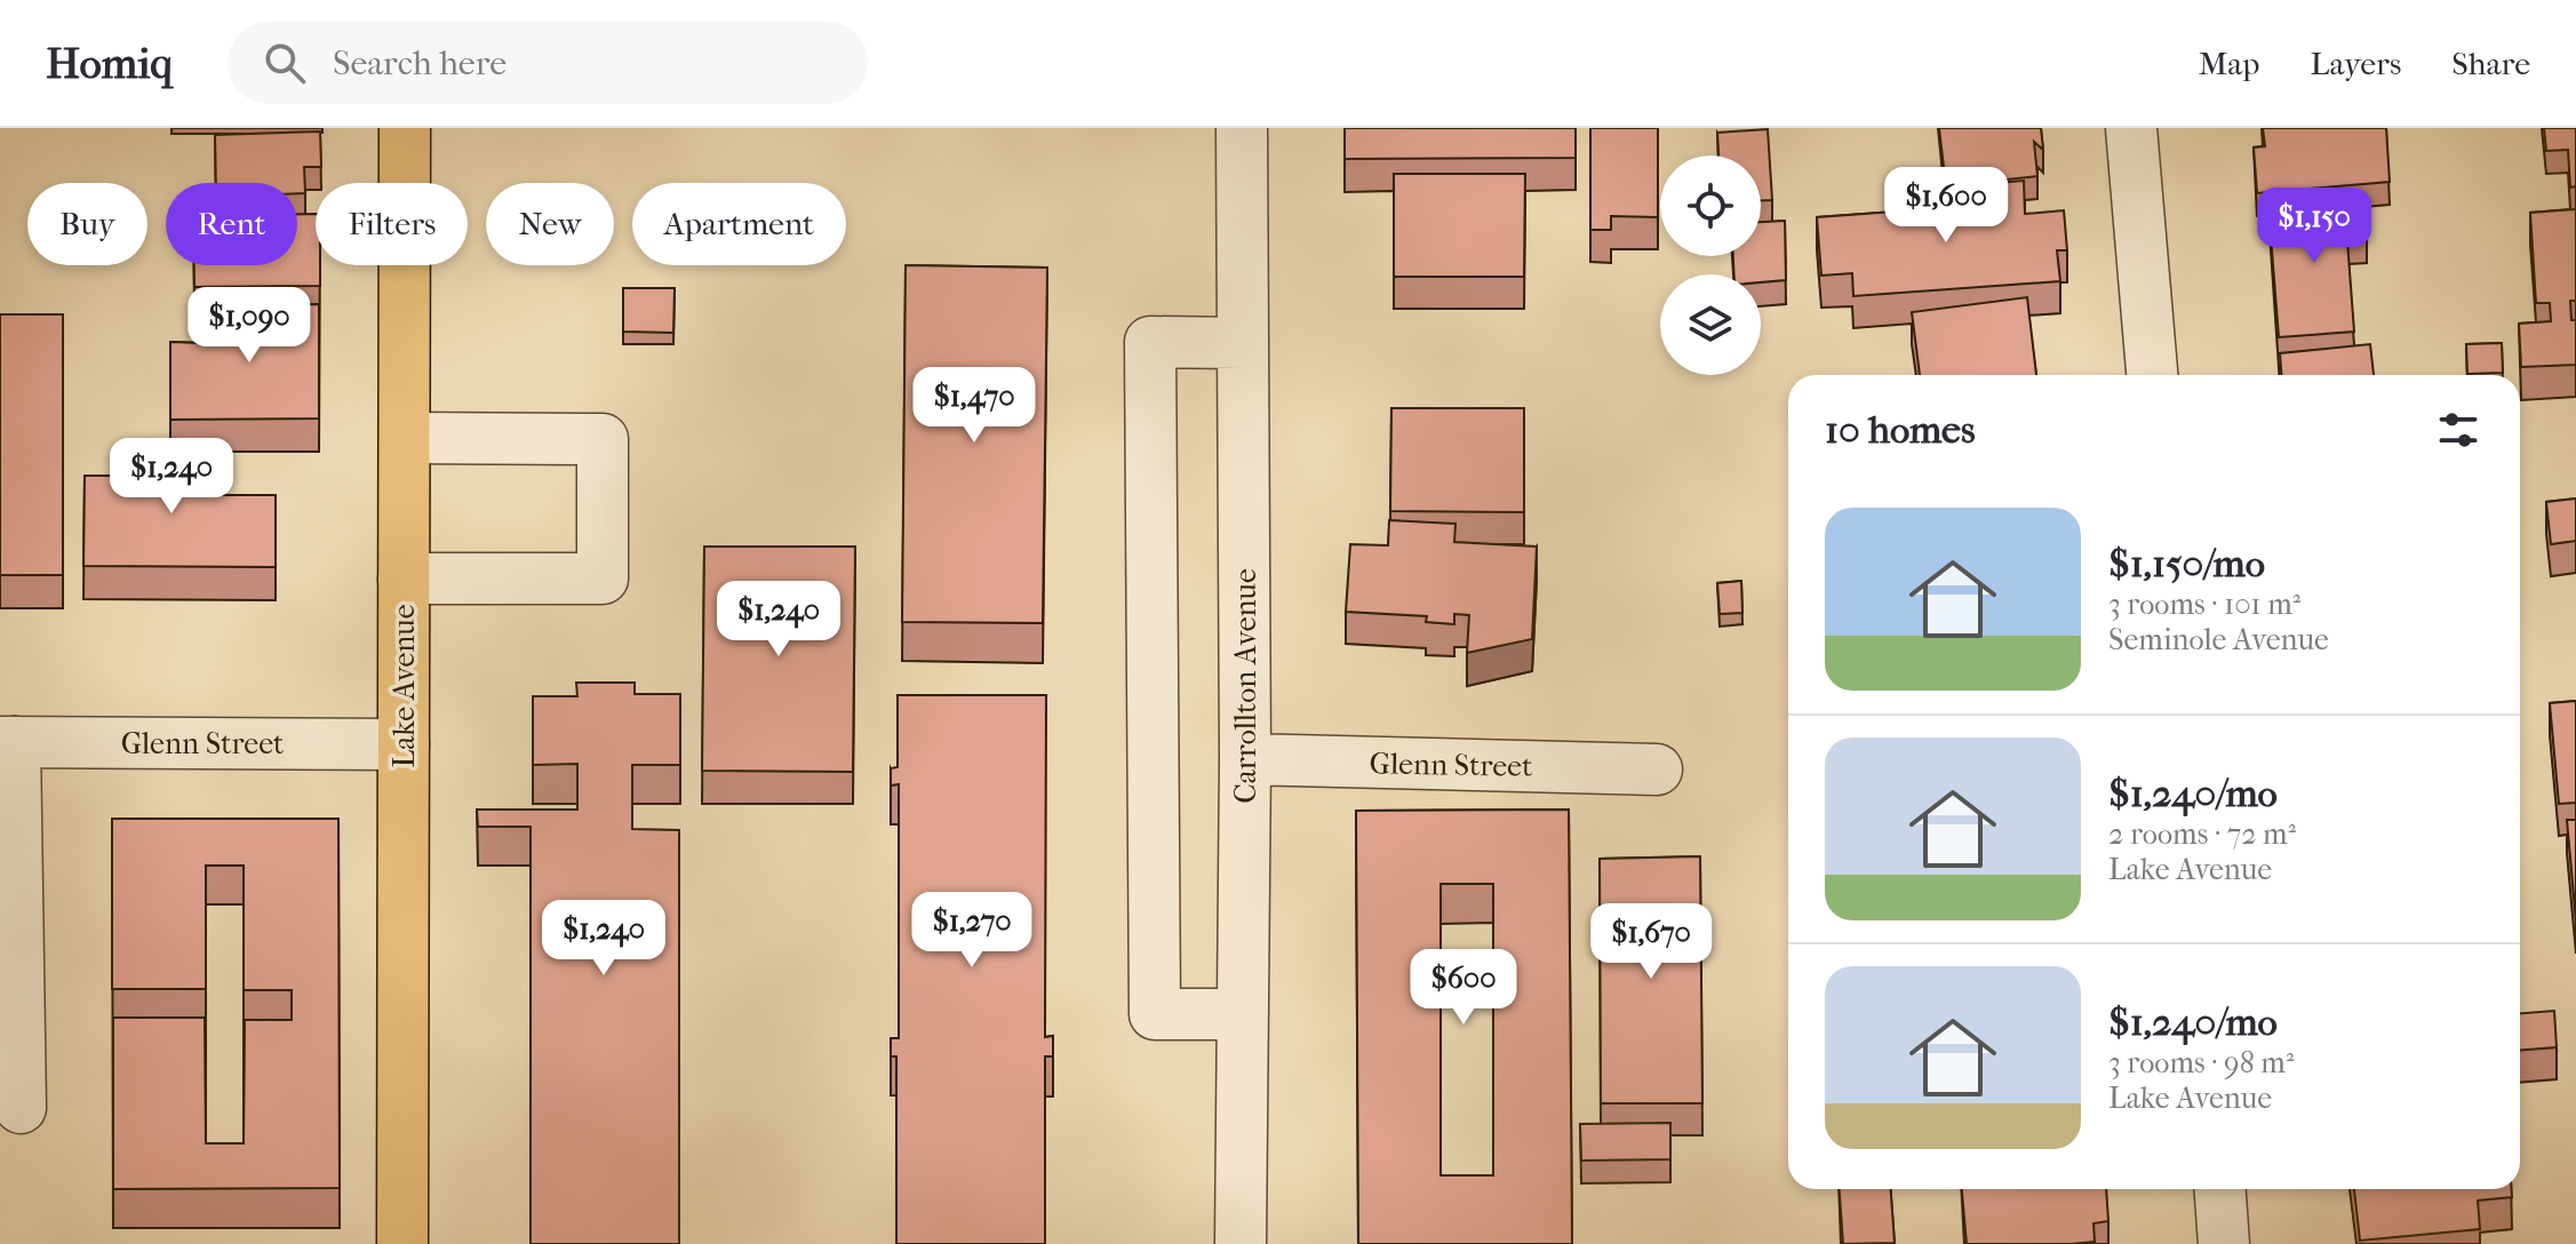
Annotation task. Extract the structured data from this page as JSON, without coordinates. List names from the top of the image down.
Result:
{
  "streets": {
    "main road": ["Lake Avenue"],
    "street": ["Carrollton Avenue", "Glenn Street"]
  },
  "crossings": [
    ["Lake Avenue", "Glenn Street"],
    ["Carrollton Avenue", "Glenn Street"]
  ],
  "page": {
    "header": "Homiq",
    "search": "Search here",
    "nav": ["Map", "Layers", "Share"],
    "price": [
      "$1,600",
      "$1,150",
      "$1,090",
      "$1,470",
      "$1,240",
      "$1,240",
      "$1,270",
      "$1,240",
      "$1,670",
      "$600"
    ],
    "chip": [
      "Buy",
      "Rent",
      "Filters",
      "New",
      "Apartment"
    ],
    "heading": "10 homes",
    "list": [
      {
        "name": "$1,150/mo",
        "note": "3 rooms · 101 m² · Seminole Avenue"
      },
      {
        "name": "$1,240/mo",
        "note": "2 rooms · 72 m² · Lake Avenue"
      },
      {
        "name": "$1,240/mo",
        "note": "3 rooms · 98 m² · Lake Avenue"
      }
    ]
  }
}
